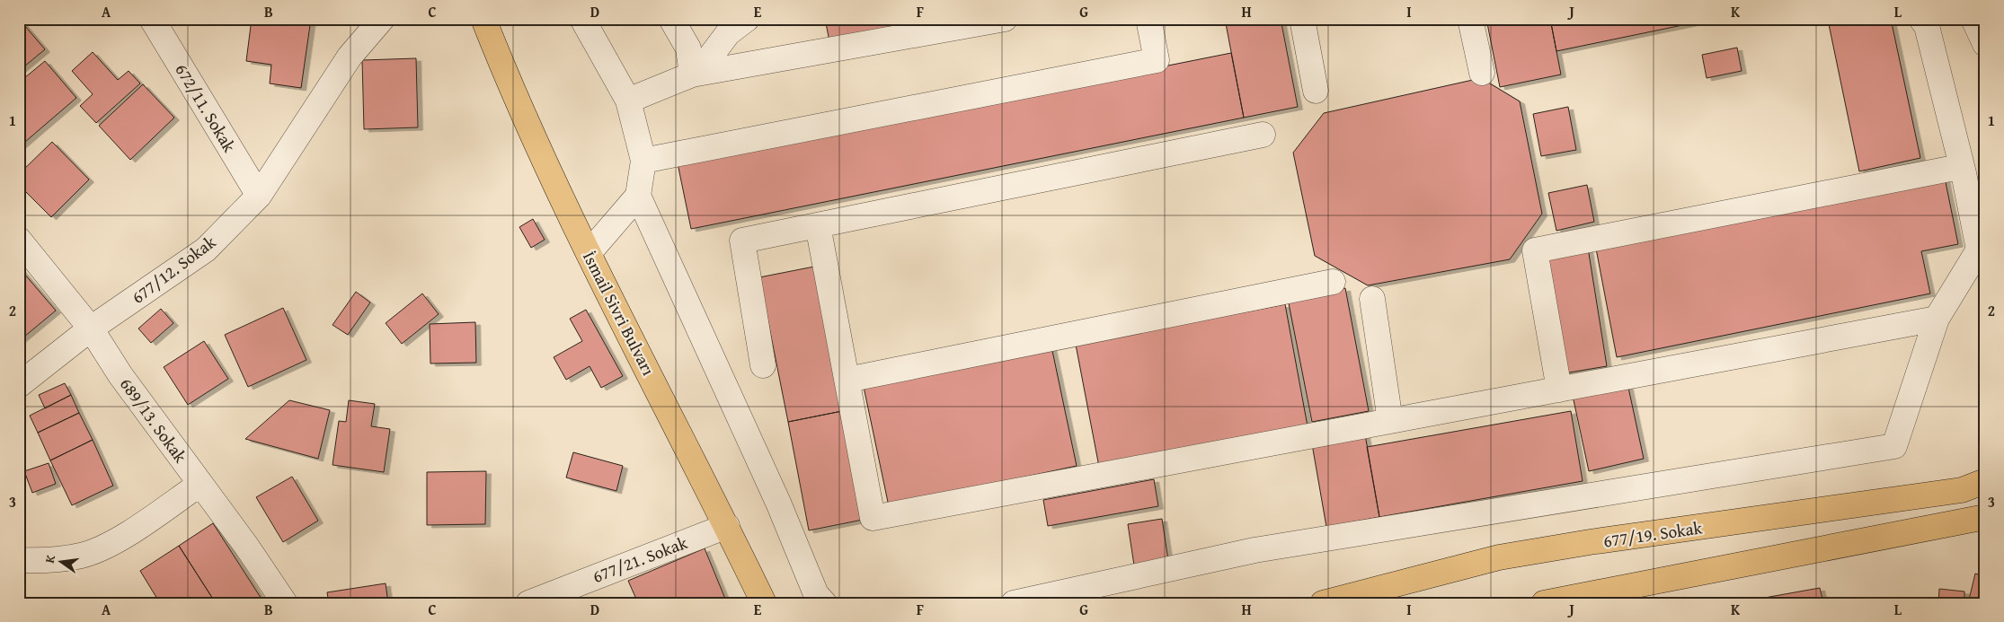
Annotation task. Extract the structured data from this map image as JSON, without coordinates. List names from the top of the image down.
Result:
{
  "streets": {
    "main road": ["İsmail Sivri Bulvarı", "677/19. Sokak"],
    "street": [
      "672/11. Sokak",
      "677/12. Sokak",
      "689/13. Sokak",
      "677/21. Sokak"
    ]
  },
  "crossings": [
    ["672/11. Sokak", "677/12. Sokak"],
    ["677/12. Sokak", "689/13. Sokak"],
    ["İsmail Sivri Bulvarı", "677/21. Sokak"]
  ],
  "north": "left",
  "grid": {
    "columns": [
      "A",
      "B",
      "C",
      "D",
      "E",
      "F",
      "G",
      "H",
      "I",
      "J",
      "K",
      "L"
    ],
    "rows": ["1", "2", "3"]
  }
}
